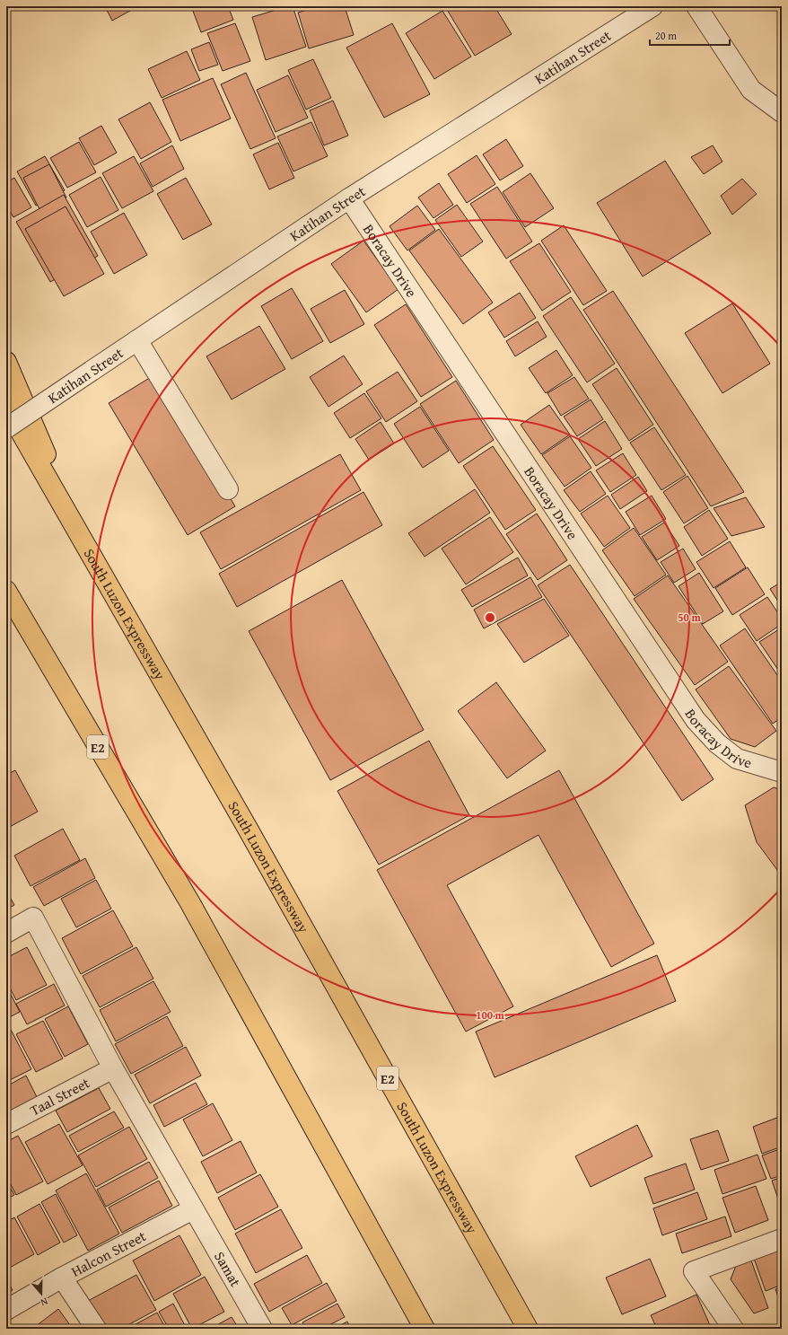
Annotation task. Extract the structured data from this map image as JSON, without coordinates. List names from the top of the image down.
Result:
{
  "streets": {
    "highway": ["South Luzon Expressway", "E2"],
    "street": [
      "Katihan Street",
      "Boracay Drive",
      "Taal Street",
      "Halcon Street",
      "Samat"
    ]
  },
  "crossings": [
    ["Katihan Street", "Boracay Drive"],
    ["Taal Street", "Samat"],
    ["Halcon Street", "Samat"]
  ],
  "scale_bar": "20 m",
  "north": "bottom",
  "rings": ["50 m", "100 m"]
}
